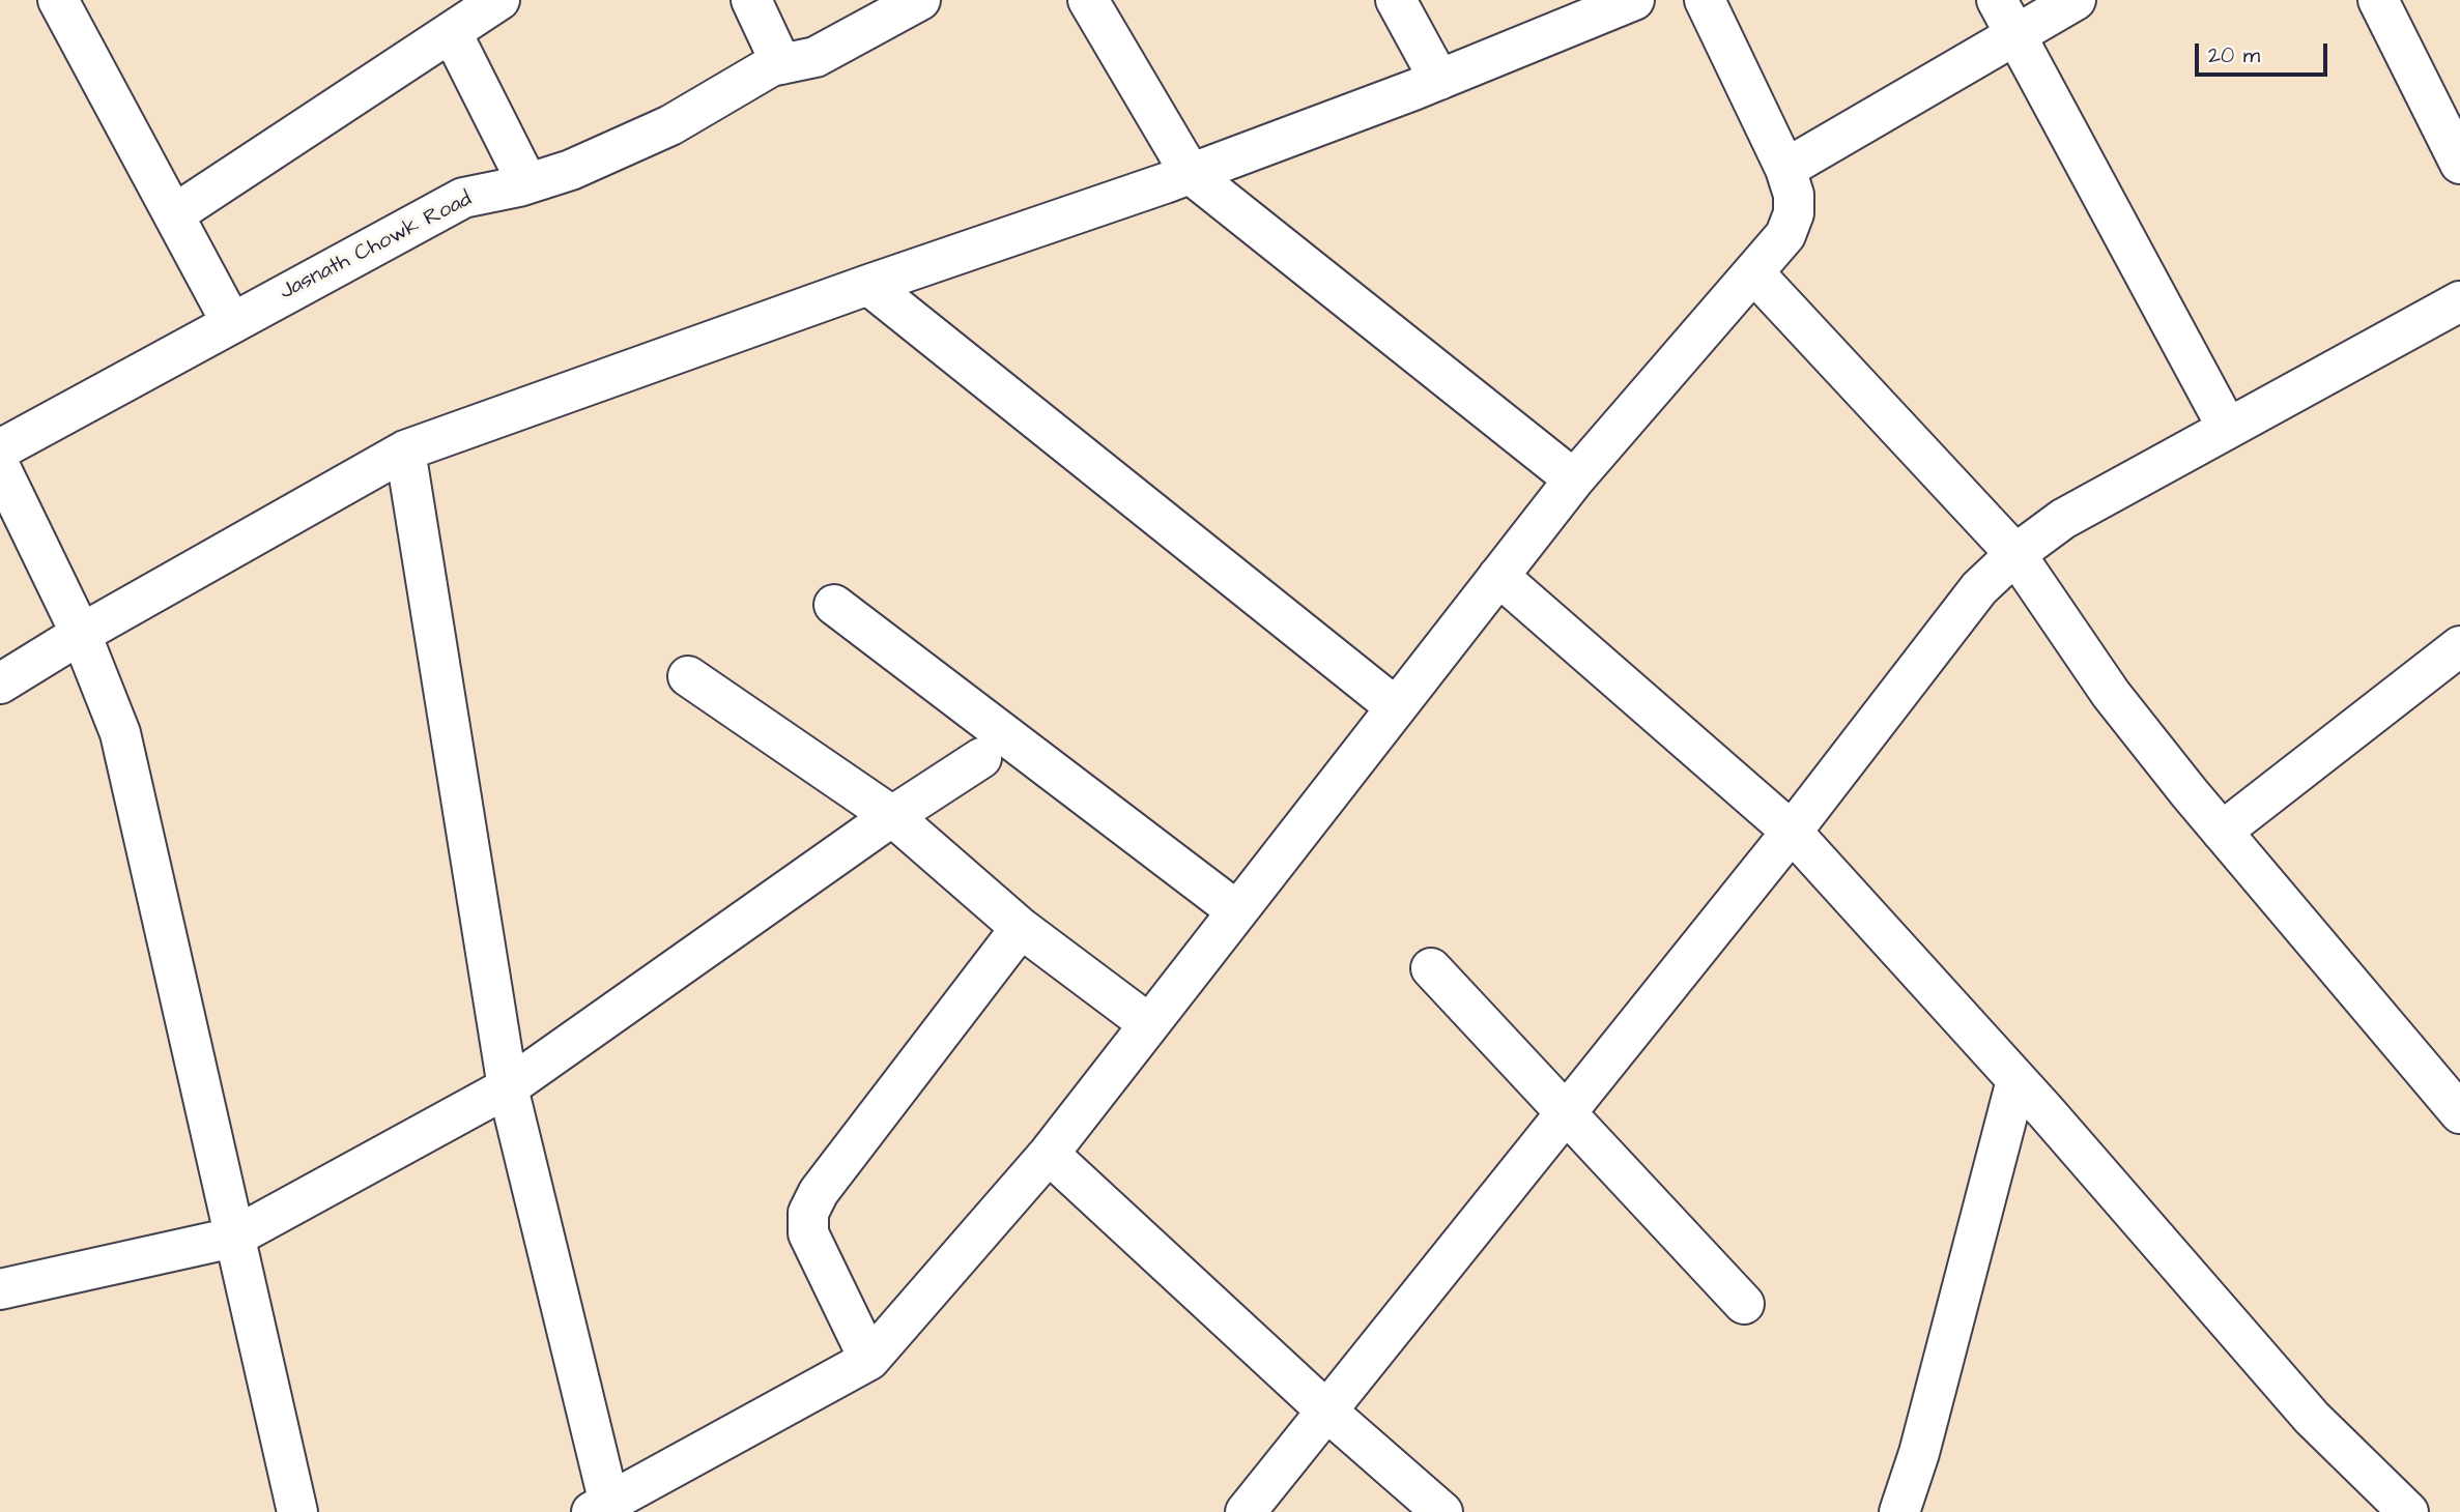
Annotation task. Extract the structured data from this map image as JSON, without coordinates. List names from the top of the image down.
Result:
{
  "streets": {
    "street": ["Jasnath Chowk Road"]
  },
  "scale_bar": "20 m"
}
